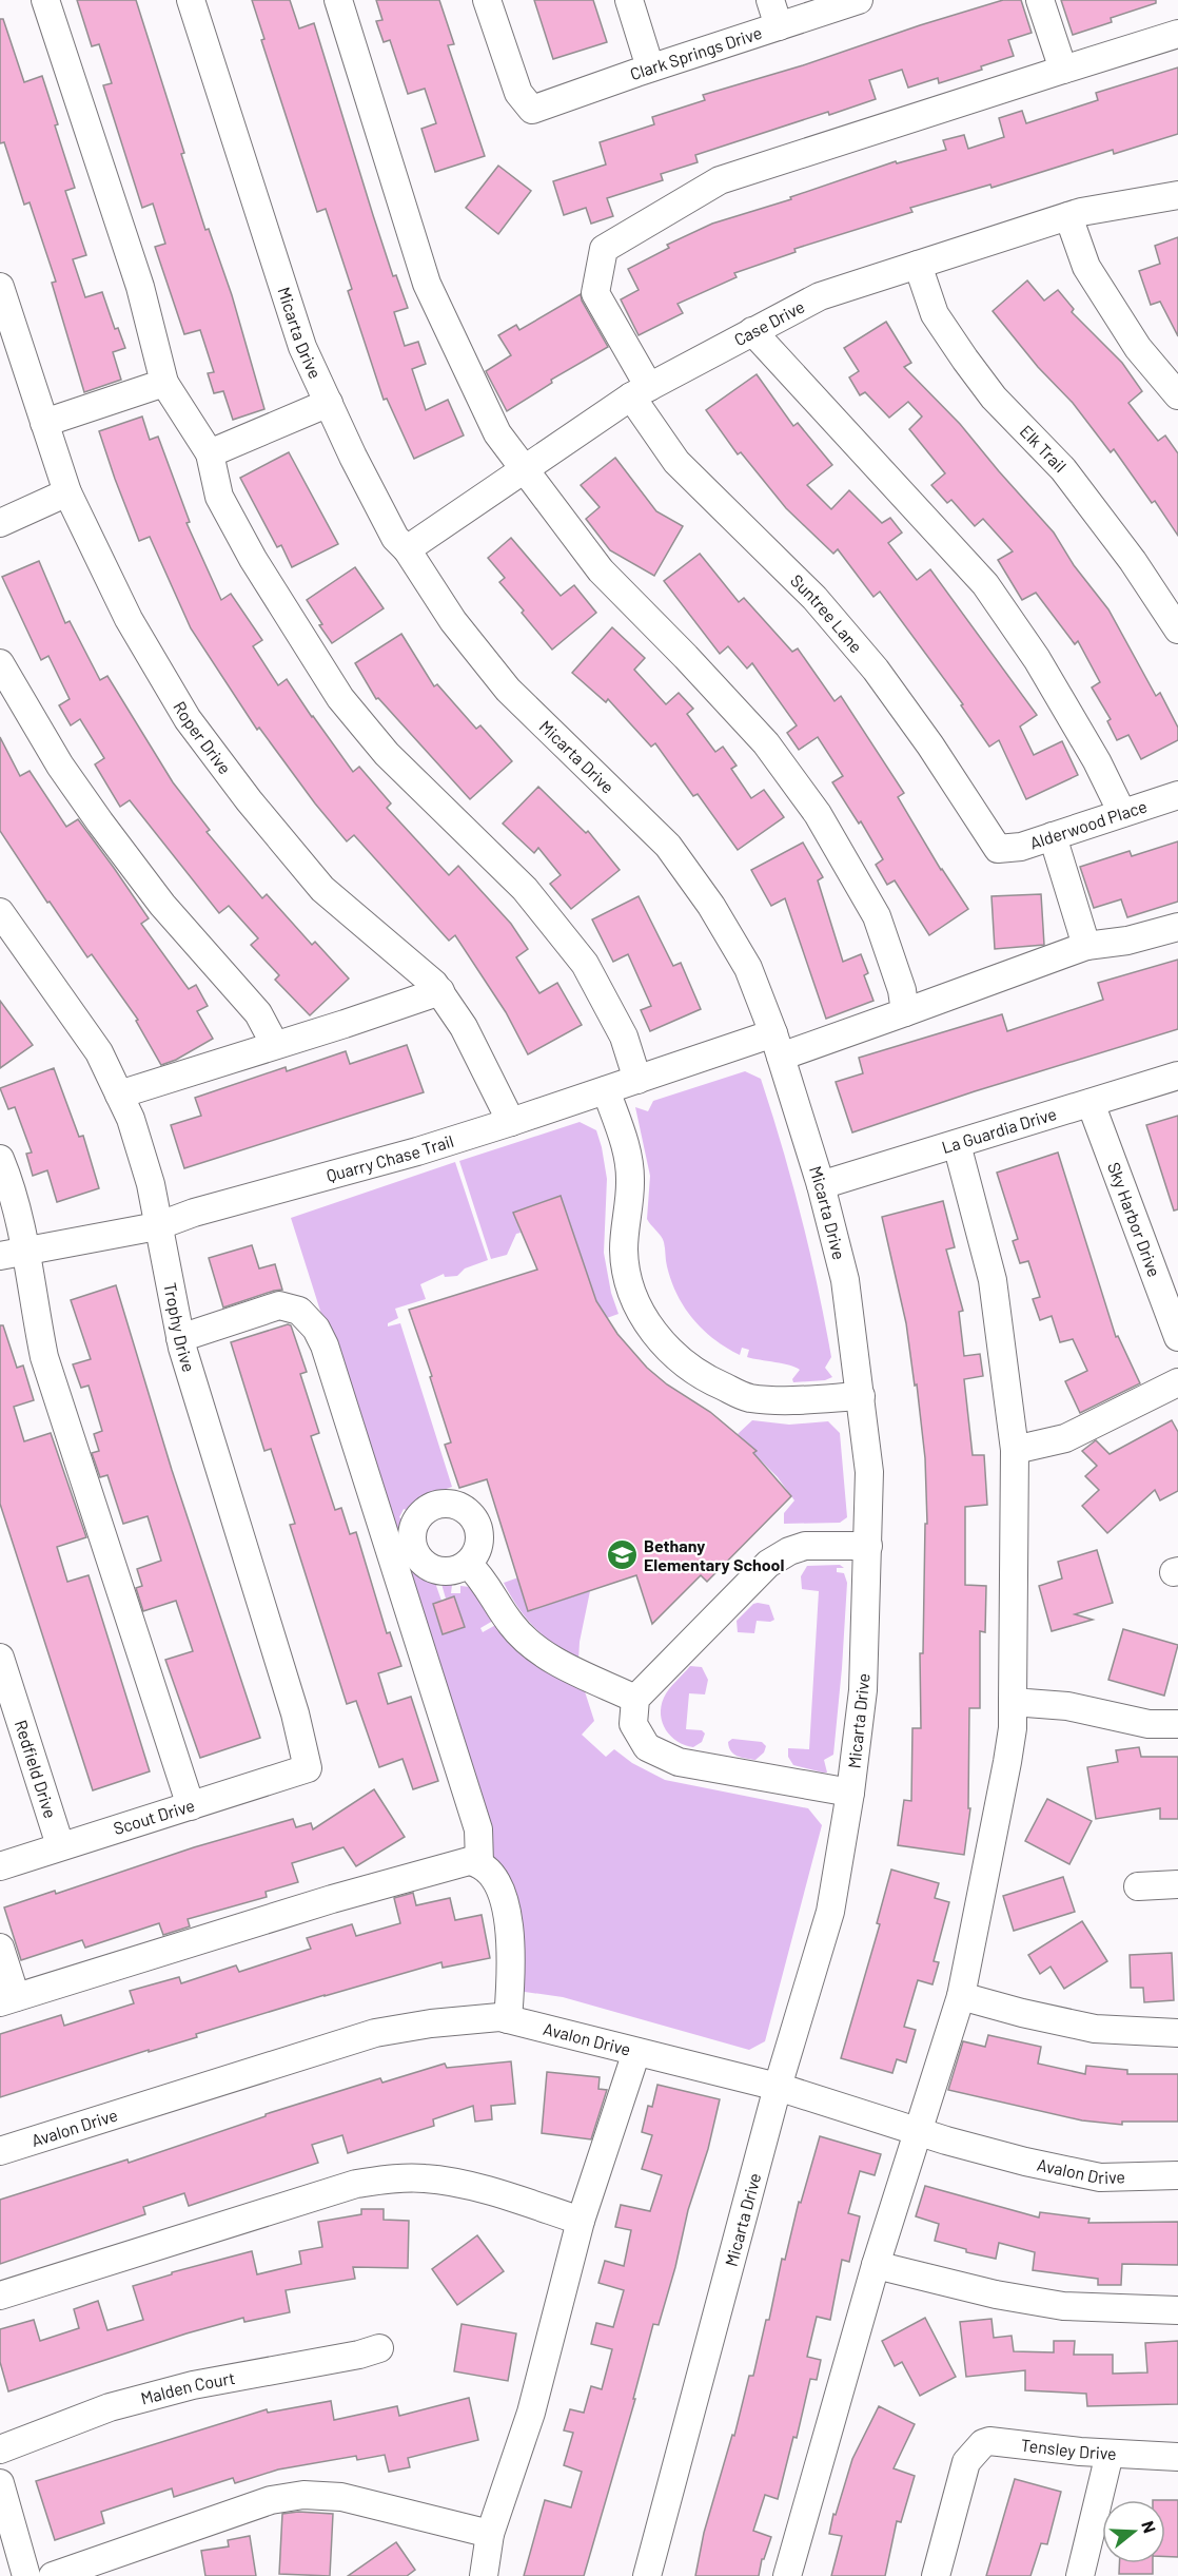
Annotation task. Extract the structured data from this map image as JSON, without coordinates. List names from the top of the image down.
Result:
{
  "streets": {
    "street": [
      "Clark Springs Drive",
      "Case Drive",
      "Micarta Drive",
      "Elk Trail",
      "Suntree Lane",
      "Roper Drive",
      "Alderwood Place",
      "La Guardia Drive",
      "Quarry Chase Trail",
      "Sky Harbor Drive",
      "Trophy Drive",
      "Redfield Drive",
      "Scout Drive",
      "Avalon Drive",
      "Malden Court",
      "Tensley Drive"
    ]
  },
  "crossings": [
    ["Case Drive", "Micarta Drive"],
    ["Case Drive", "Elk Trail"],
    ["Case Drive", "Suntree Lane"],
    ["Micarta Drive", "La Guardia Drive"],
    ["Micarta Drive", "Quarry Chase Trail"],
    ["Micarta Drive", "Avalon Drive"],
    ["Suntree Lane", "Alderwood Place"],
    ["Roper Drive", "Quarry Chase Trail"],
    ["La Guardia Drive", "Sky Harbor Drive"],
    ["Quarry Chase Trail", "Trophy Drive"],
    ["Trophy Drive", "Scout Drive"],
    ["Redfield Drive", "Scout Drive"]
  ],
  "places": {
    "school or university": ["Bethany Elementary School"]
  },
  "north": "right"
}
